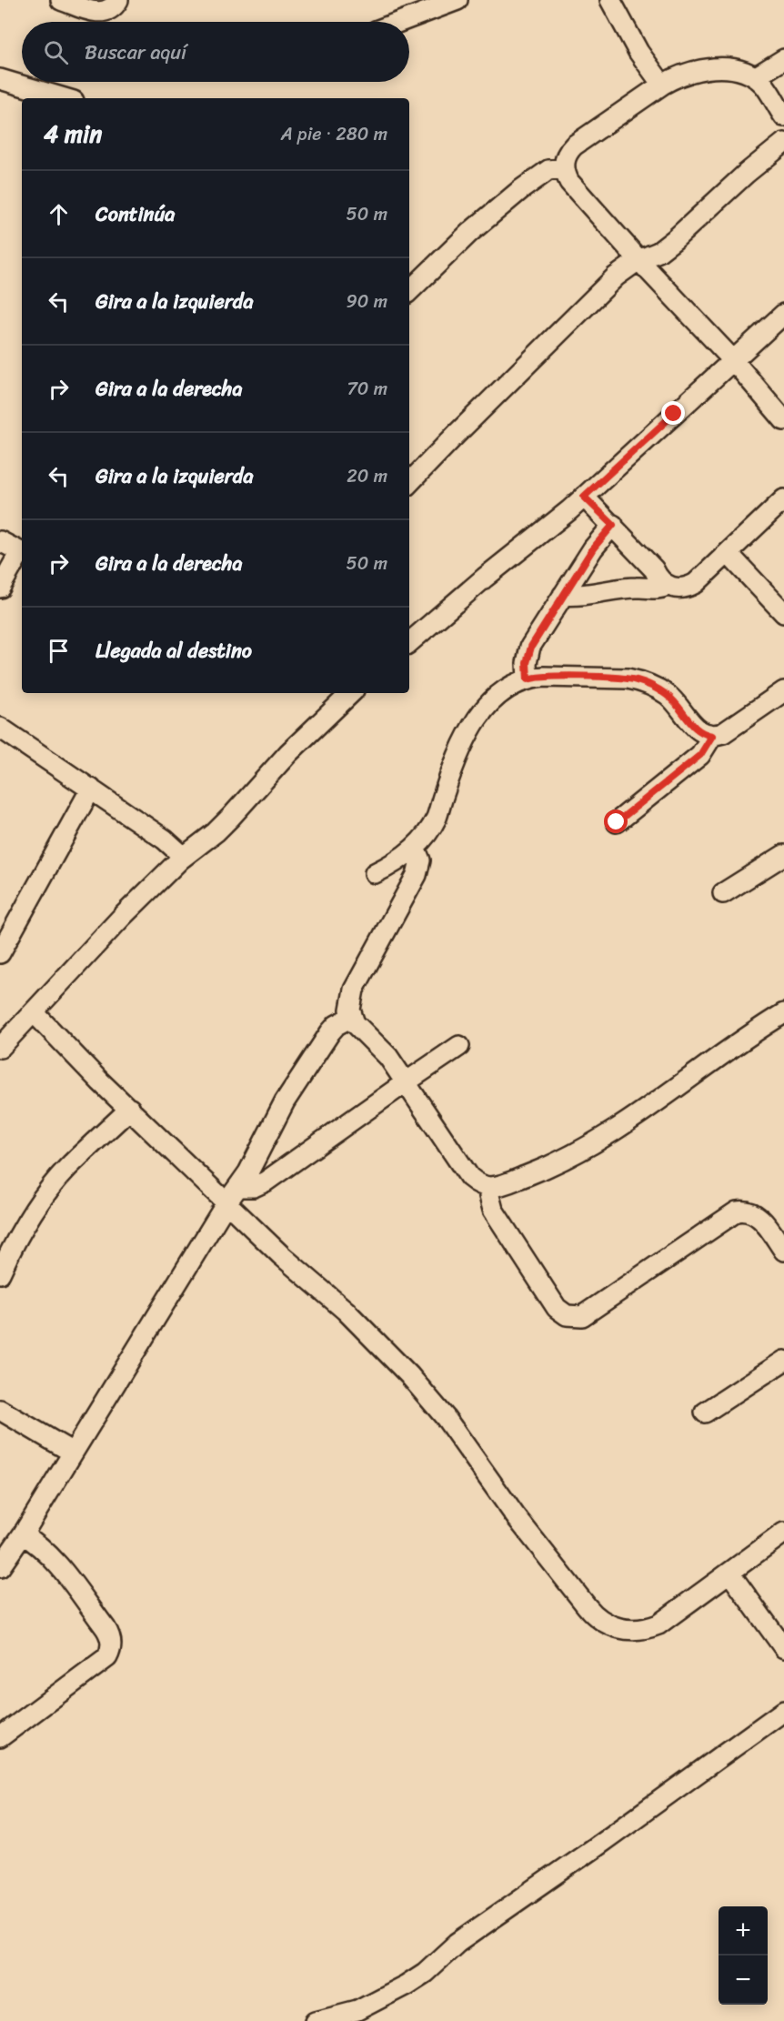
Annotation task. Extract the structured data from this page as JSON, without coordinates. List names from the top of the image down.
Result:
{
  "page": {
    "search": "Buscar aquí",
    "heading": ["4 min", "A pie · 280 m"],
    "list": [
      ["Continúa", "50 m"],
      ["Gira a la izquierda", "90 m"],
      ["Gira a la derecha", "70 m"],
      ["Gira a la izquierda", "20 m"],
      ["Gira a la derecha", "50 m"],
      "Llegada al destino"
    ],
    "map_buttons": ["+", "−"]
  }
}
